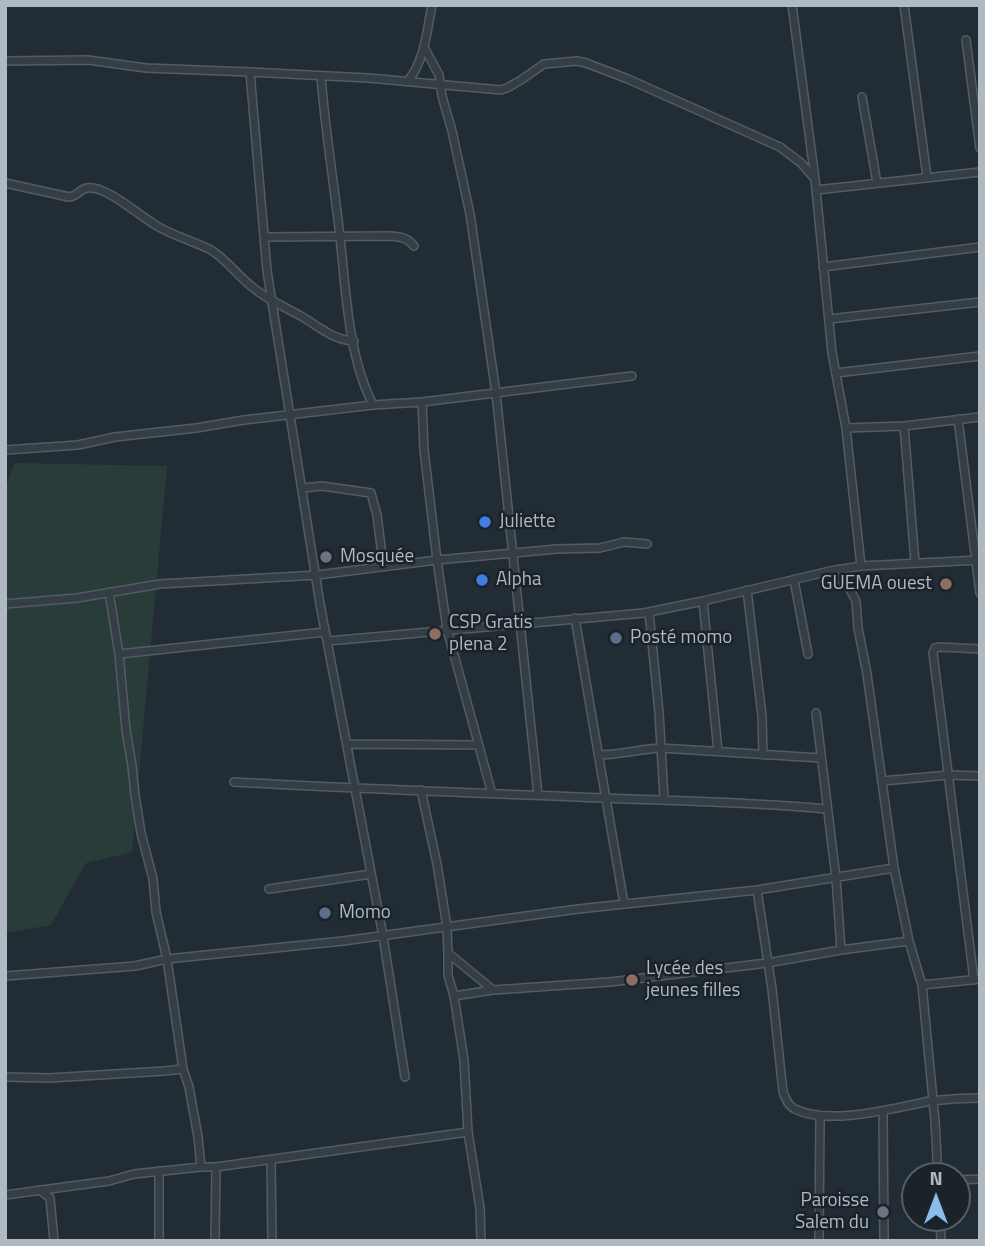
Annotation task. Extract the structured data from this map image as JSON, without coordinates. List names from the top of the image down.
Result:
{
  "places": [
    "Juliette",
    "Mosquée",
    "Alpha",
    "GUEMA ouest",
    "CSP Gratis plena 2",
    "Posté momo",
    "Momo",
    "Lycée des jeunes filles",
    "Paroisse Salem du"
  ],
  "north": "top"
}
